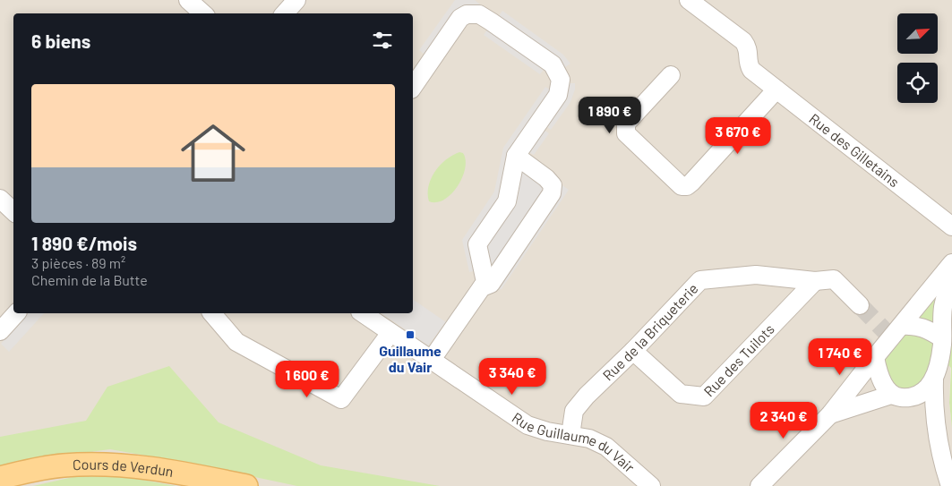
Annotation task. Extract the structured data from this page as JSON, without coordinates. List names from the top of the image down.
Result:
{
  "streets": {
    "main road": ["Cours de Verdun"],
    "street": [
      "Rue des Gilletains",
      "Rue de la Briqueterie",
      "Rue des Tuilots",
      "Rue Guillaume du Vair"
    ]
  },
  "crossings": [
    ["Rue de la Briqueterie", "Rue des Tuilots"],
    ["Rue de la Briqueterie", "Rue Guillaume du Vair"]
  ],
  "places": {
    "transit": ["Guillaume du Vair"]
  },
  "north": "top right",
  "page": {
    "heading": "6 biens",
    "list": [
      {
        "name": "1 890 €/mois",
        "note": "3 pièces · 89 m² · Chemin de la Butte"
      }
    ],
    "price": [
      "1 890 €",
      "3 670 €",
      "1 740 €",
      "3 340 €",
      "1 600 €",
      "2 340 €"
    ]
  }
}
